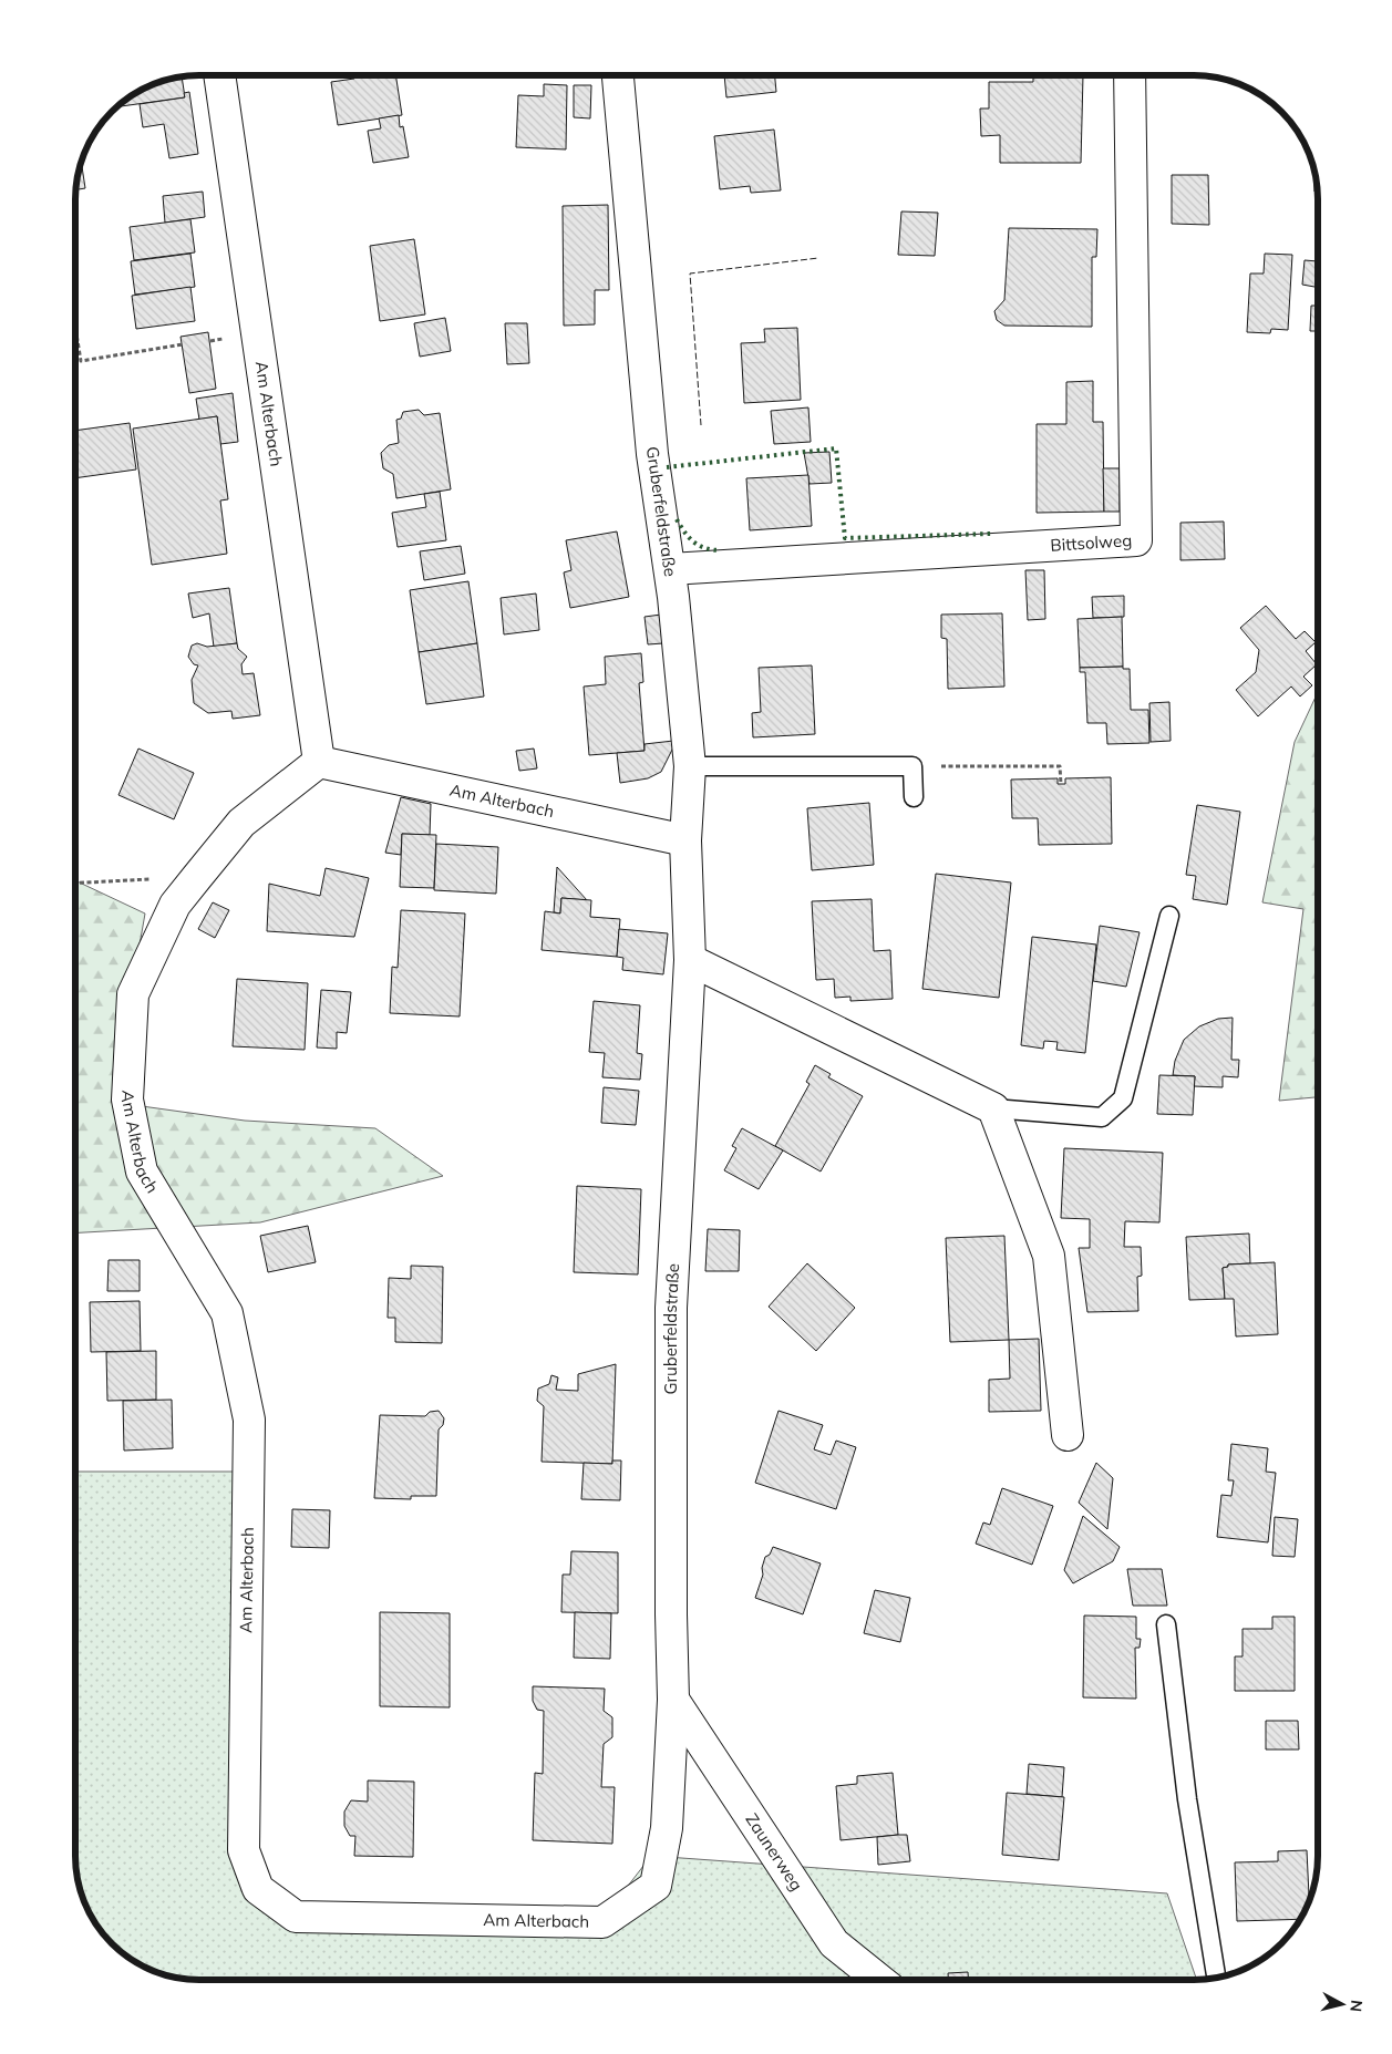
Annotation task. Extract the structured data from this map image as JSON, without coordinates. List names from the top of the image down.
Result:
{
  "streets": {
    "street": [
      "Am Alterbach",
      "Gruberfeldstraße",
      "Bittsolweg",
      "Zaunerweg"
    ]
  },
  "crossings": [
    ["Am Alterbach", "Gruberfeldstraße"],
    ["Am Alterbach", "Zaunerweg"],
    ["Gruberfeldstraße", "Bittsolweg"],
    ["Gruberfeldstraße", "Zaunerweg"]
  ],
  "north": "right"
}
